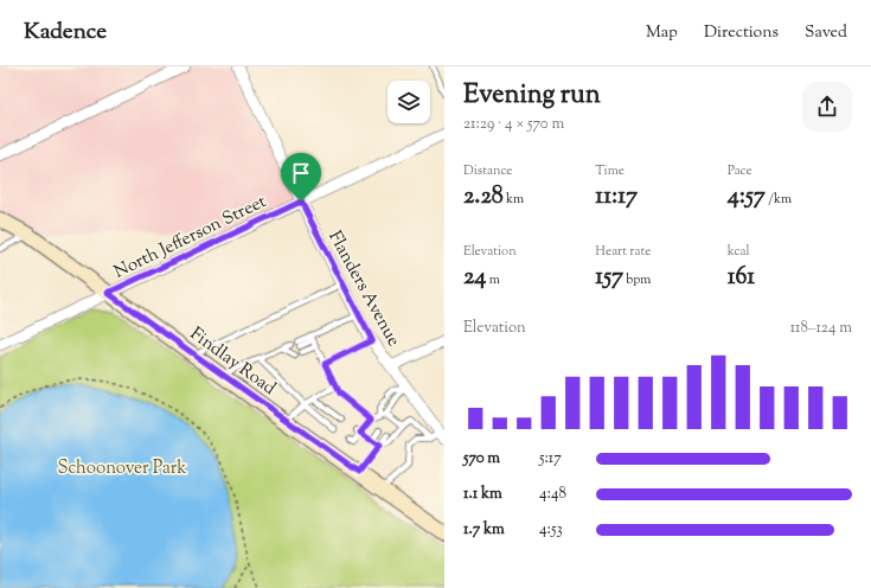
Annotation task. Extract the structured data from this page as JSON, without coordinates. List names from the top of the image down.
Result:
{
  "streets": {
    "main road": ["Findlay Road"],
    "street": ["North Jefferson Street", "Flanders Avenue"]
  },
  "crossings": [
    ["North Jefferson Street", "Flanders Avenue"],
    ["North Jefferson Street", "Findlay Road"]
  ],
  "parks": ["Schoonover Park"],
  "page": {
    "header": "Kadence",
    "nav": ["Map", "Directions", "Saved"],
    "heading": ["Evening run", "21:29 · 4 × 570 m"],
    "stats": [
      ["Distance", "2.28 km"],
      ["Time", "11:17"],
      ["Pace", "4:57 /km"],
      ["Elevation", "24 m"],
      ["Heart rate", "157 bpm"],
      ["kcal", "161"]
    ],
    "chart": ["Elevation", "118–124 m"],
    "list": [
      {
        "name": "570 m",
        "note": "5:17"
      },
      {
        "name": "1.1 km",
        "note": "4:48"
      },
      {
        "name": "1.7 km",
        "note": "4:53"
      }
    ]
  }
}
